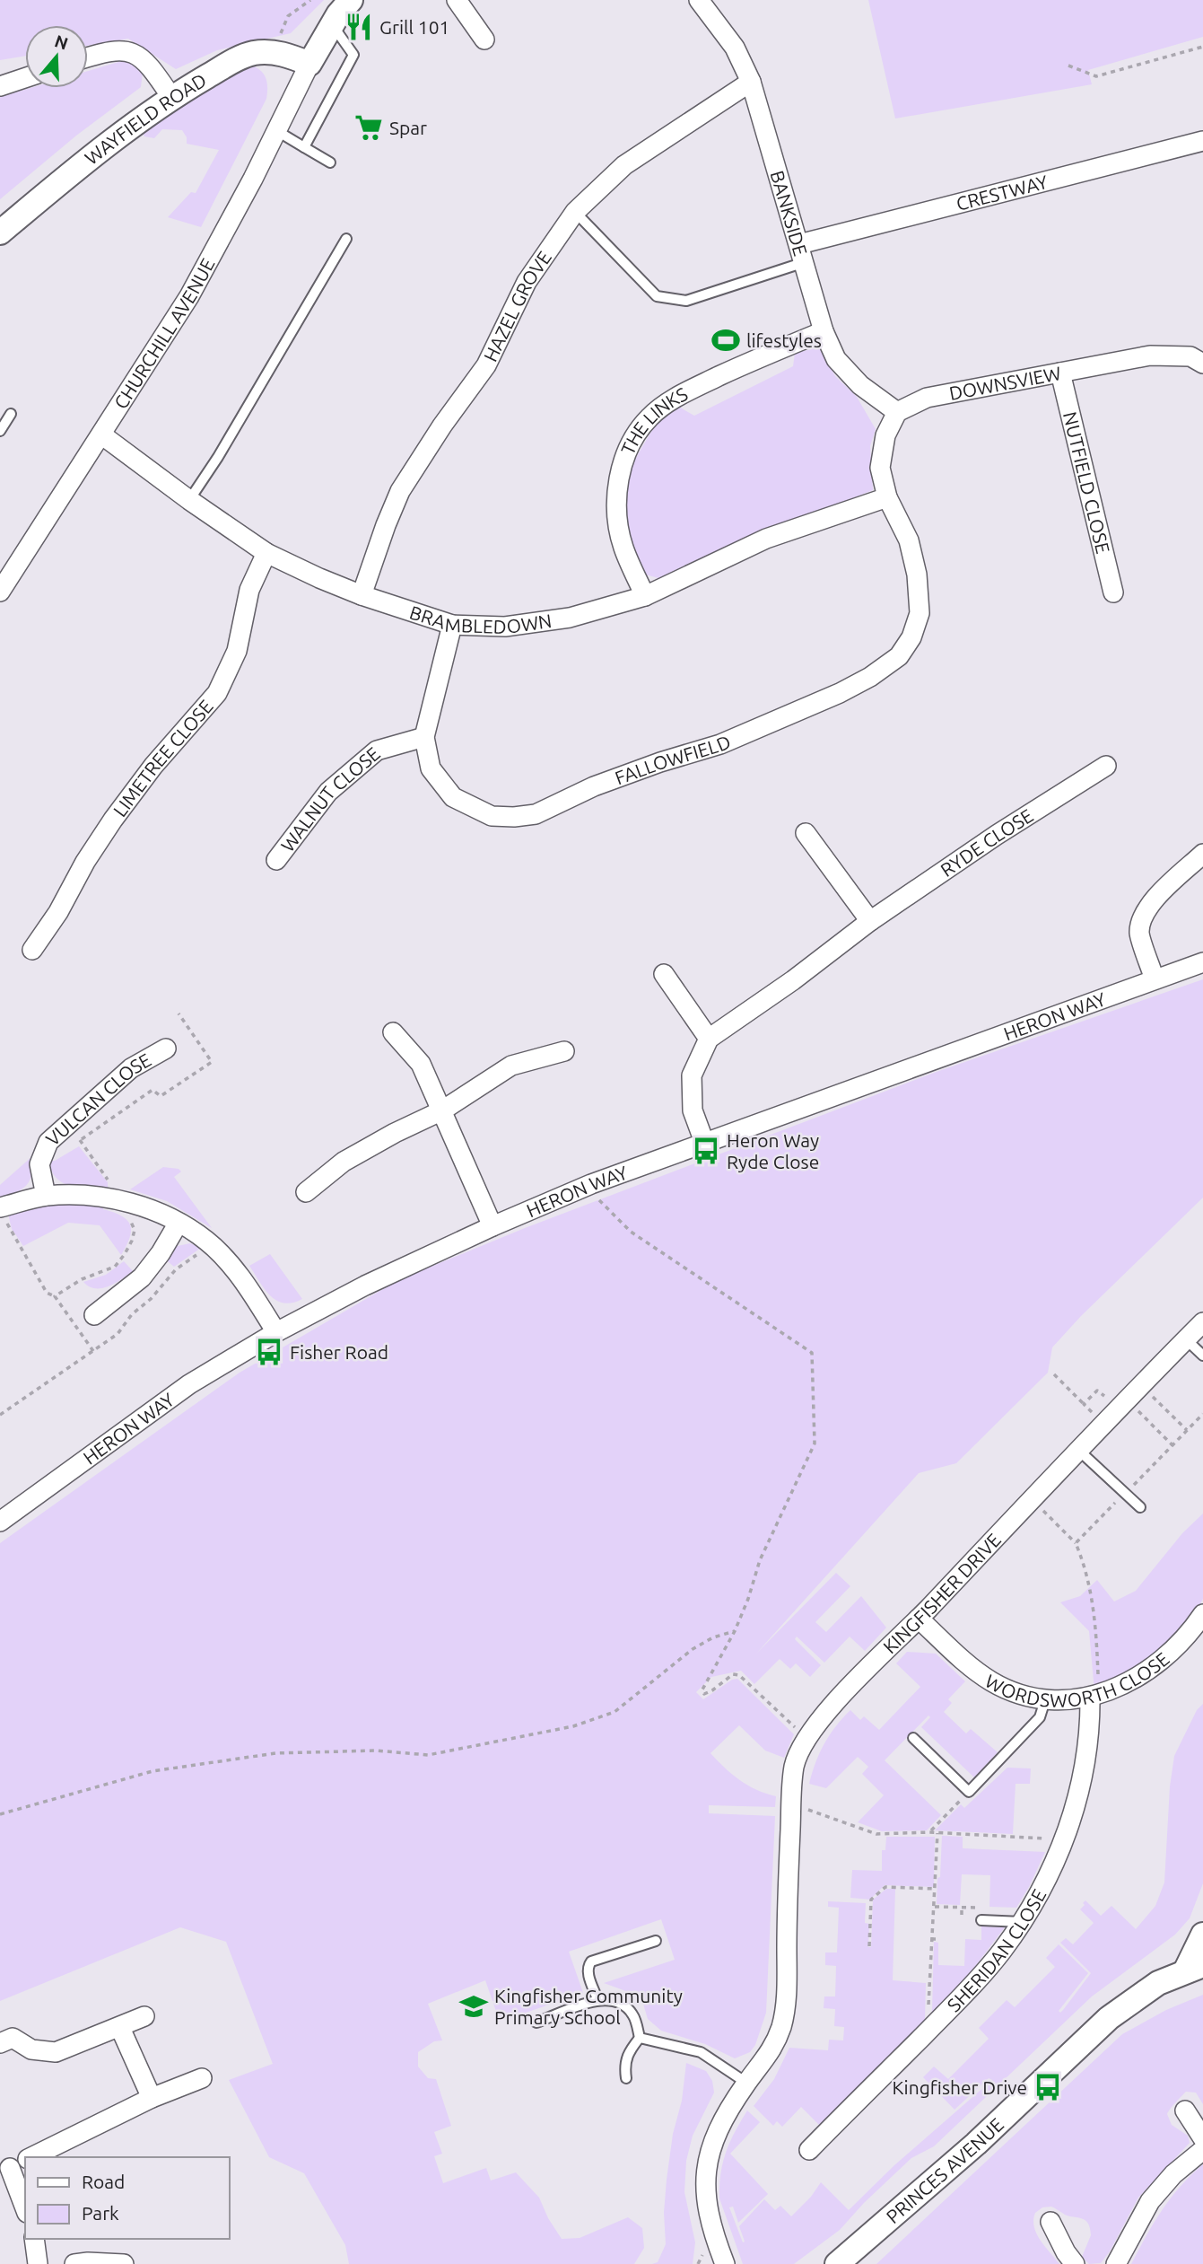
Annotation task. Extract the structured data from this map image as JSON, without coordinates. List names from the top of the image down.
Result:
{
  "streets": {
    "street": [
      "WAYFIELD ROAD",
      "CRESTWAY",
      "BANKSIDE",
      "HAZEL GROVE",
      "CHURCHILL AVENUE",
      "DOWNSVIEW",
      "THE LINKS",
      "NUTFIELD CLOSE",
      "BRAMBLEDOWN",
      "LIMETREE CLOSE",
      "FALLOWFIELD",
      "WALNUT CLOSE",
      "RYDE CLOSE",
      "HERON WAY",
      "VULCAN CLOSE",
      "KINGFISHER DRIVE",
      "WORDSWORTH CLOSE",
      "SHERIDAN CLOSE",
      "PRINCES AVENUE"
    ]
  },
  "crossings": [
    ["WAYFIELD ROAD", "CHURCHILL AVENUE"],
    ["CRESTWAY", "BANKSIDE"],
    ["BANKSIDE", "HAZEL GROVE"],
    ["BANKSIDE", "DOWNSVIEW"],
    ["BANKSIDE", "THE LINKS"],
    ["HAZEL GROVE", "BRAMBLEDOWN"],
    ["CHURCHILL AVENUE", "BRAMBLEDOWN"],
    ["DOWNSVIEW", "NUTFIELD CLOSE"],
    ["THE LINKS", "BRAMBLEDOWN"],
    ["BRAMBLEDOWN", "LIMETREE CLOSE"],
    ["BRAMBLEDOWN", "FALLOWFIELD"],
    ["FALLOWFIELD", "WALNUT CLOSE"],
    ["KINGFISHER DRIVE", "WORDSWORTH CLOSE"],
    ["WORDSWORTH CLOSE", "SHERIDAN CLOSE"]
  ],
  "places": {
    "restaurant": ["Grill 101"],
    "supermarket": ["Spar"],
    "sports": ["lifestyles"],
    "bus stop": ["Heron Way Ryde Close", "Fisher Road", "Kingfisher Drive"],
    "school or university": ["Kingfisher Community Primary School"]
  },
  "legend": ["Road", "Park"],
  "north": "top"
}
